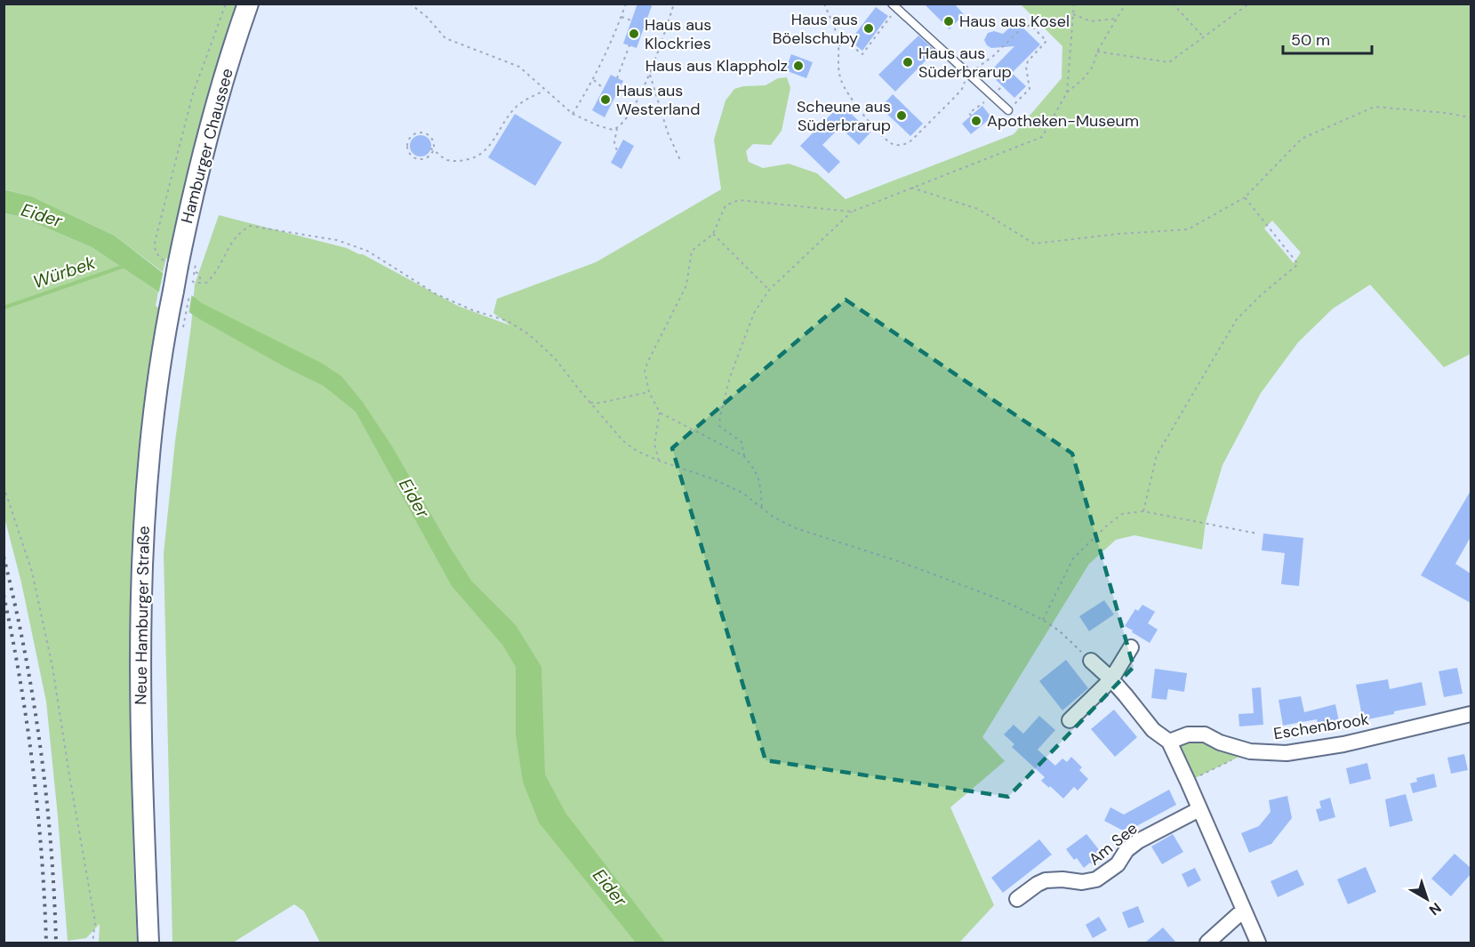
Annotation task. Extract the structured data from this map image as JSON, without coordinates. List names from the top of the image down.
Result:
{
  "streets": {
    "main road": ["Hamburger Chaussee", "Neue Hamburger Straße"],
    "street": ["Eschenbrook", "Am See"]
  },
  "crossings": [
    ["Hamburger Chaussee", "Neue Hamburger Straße"]
  ],
  "water": ["Eider", "Würbek"],
  "places": [
    "Haus aus Kosel",
    "Haus aus Böelschuby",
    "Haus aus Klockries",
    "Haus aus Süderbrarup",
    "Haus aus Klappholz",
    "Haus aus Westerland",
    "Scheune aus Süderbrarup",
    "Apotheken-Museum"
  ],
  "scale_bar": "50 m",
  "north": "bottom right"
}
